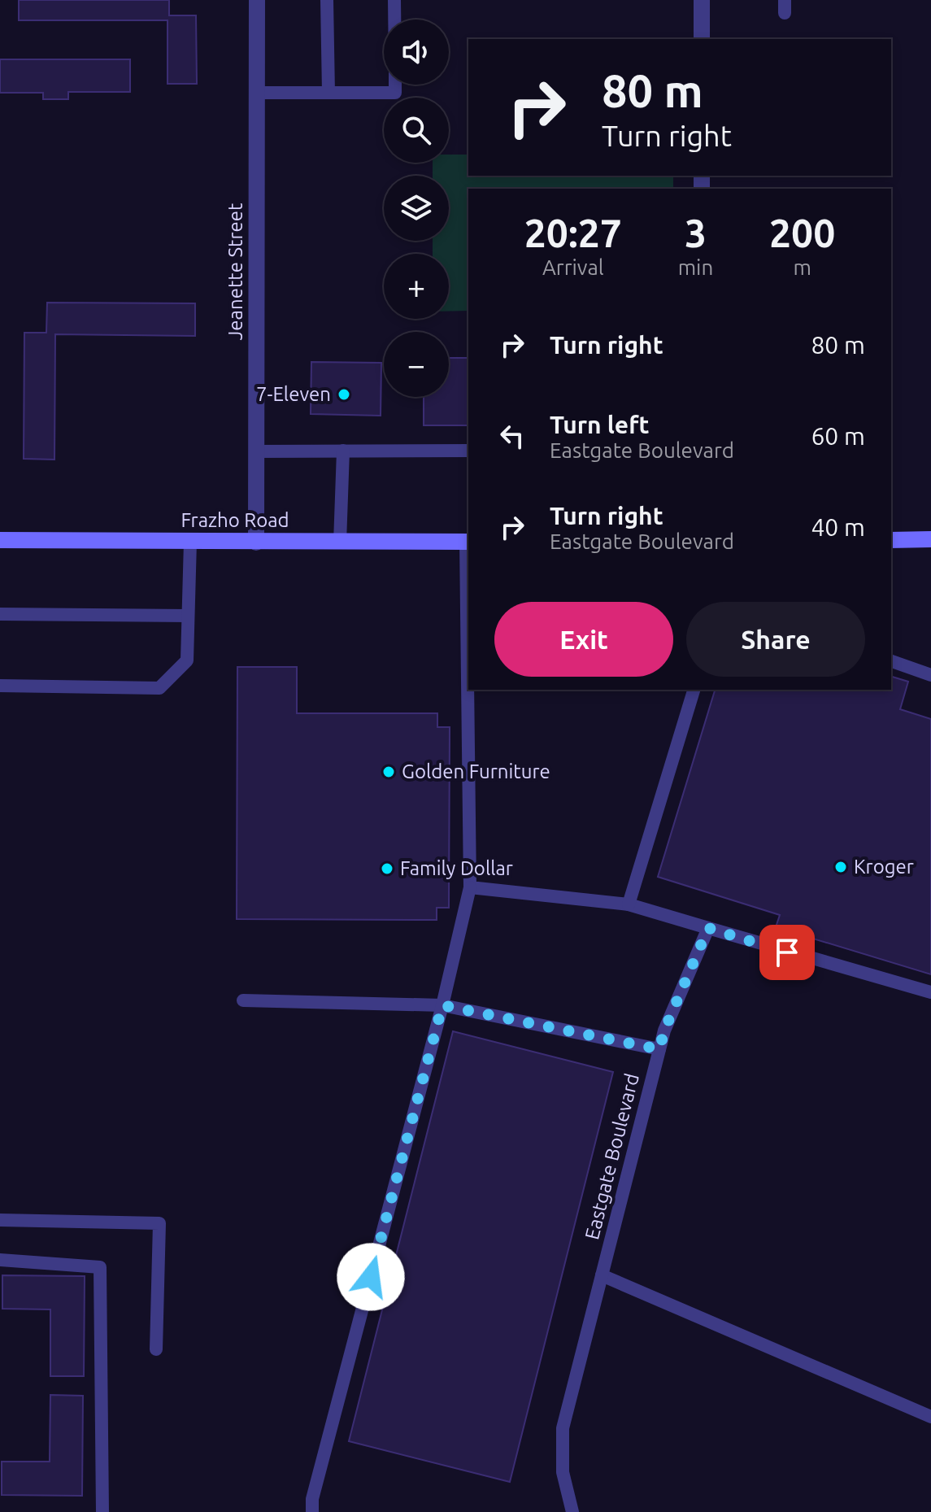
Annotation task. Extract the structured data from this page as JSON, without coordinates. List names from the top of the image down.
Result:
{
  "streets": {
    "street": ["Jeanette Street", "Frazho Road"],
    "lane": ["Eastgate Boulevard"]
  },
  "crossings": [
    ["Jeanette Street", "Frazho Road"]
  ],
  "places": [
    "7-Eleven",
    "Golden Furniture",
    "Kroger",
    "Family Dollar"
  ],
  "page": {
    "map_buttons": ["+", "−"],
    "turn": ["80 m", "Turn right"],
    "eta": [
      "20:27",
      "Arrival",
      "3",
      "min",
      "200",
      "m"
    ],
    "list": [
      {
        "name": "Turn right",
        "value": "80 m"
      },
      {
        "name": "Turn left",
        "note": "Eastgate Boulevard",
        "value": "60 m"
      },
      {
        "name": "Turn right",
        "note": "Eastgate Boulevard",
        "value": "40 m"
      }
    ],
    "buttons": ["Exit", "Share"]
  }
}
